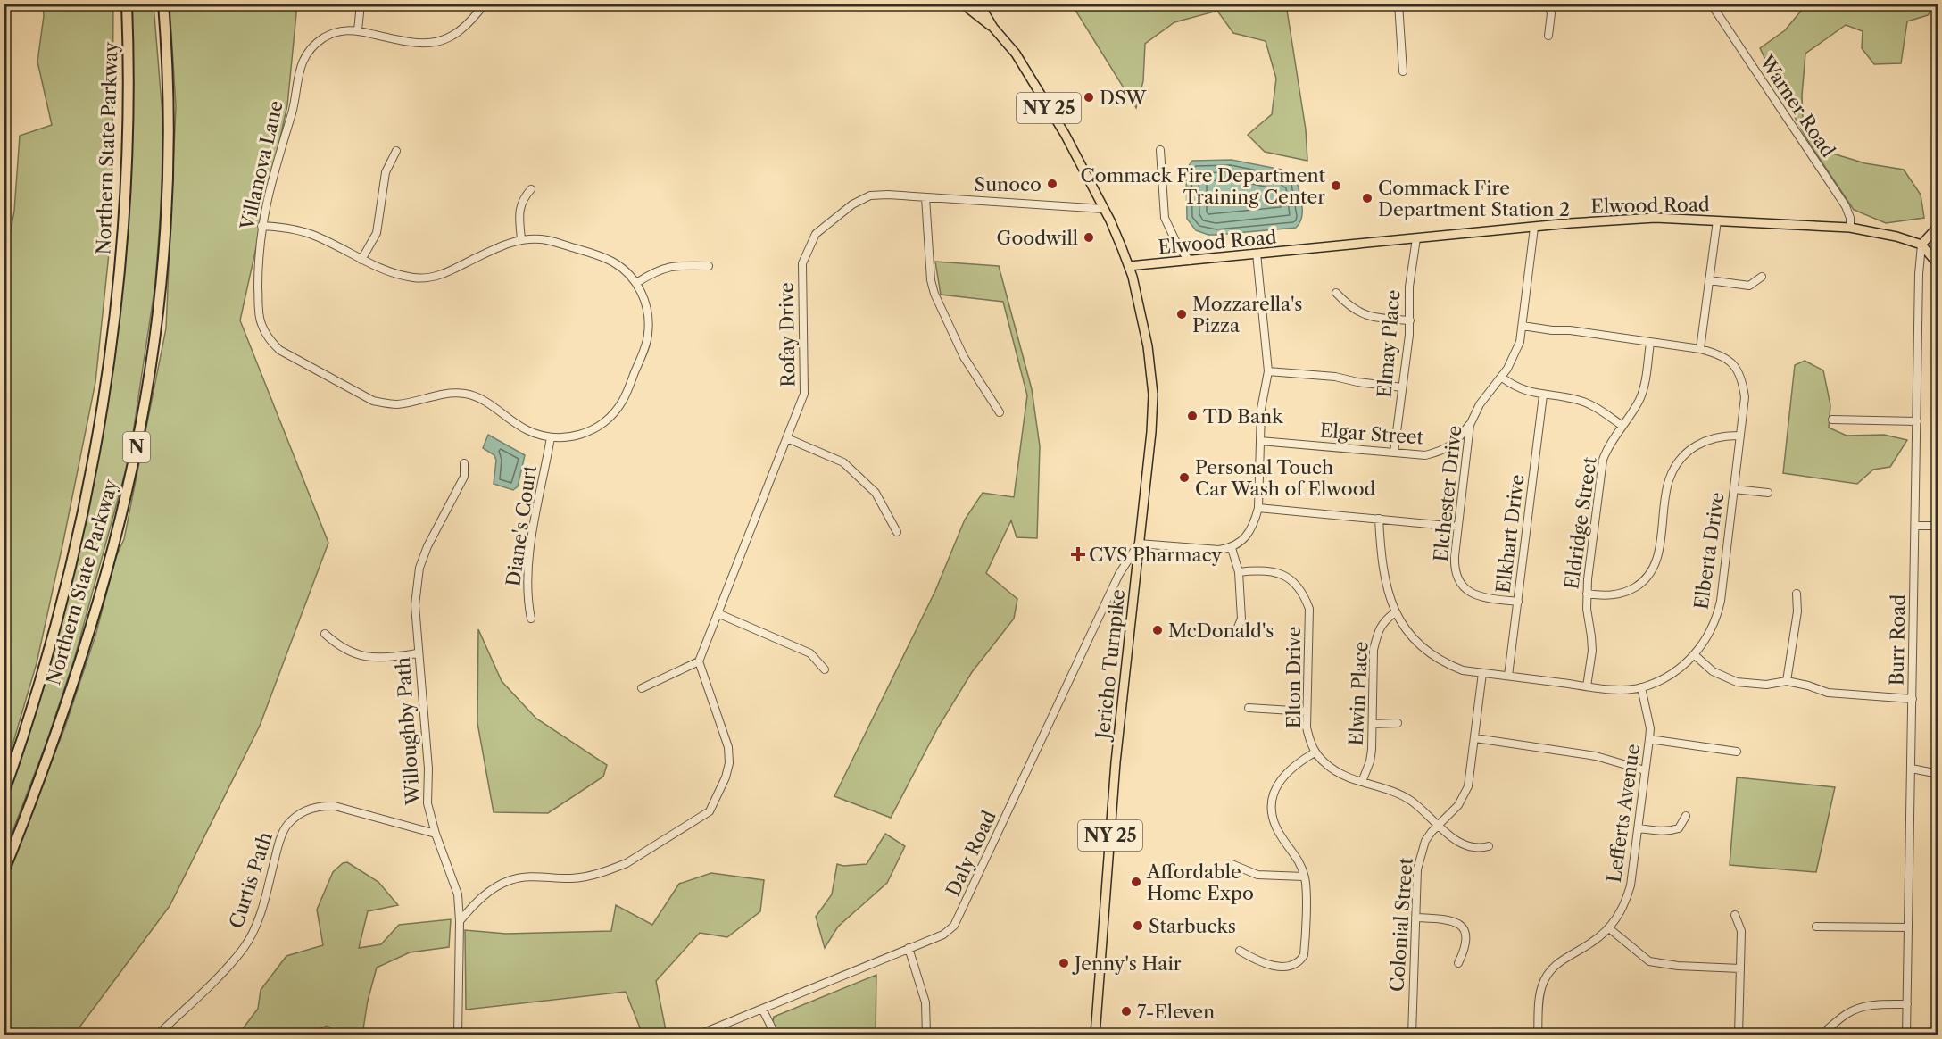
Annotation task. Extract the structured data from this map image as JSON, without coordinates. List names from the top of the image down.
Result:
{
  "streets": {
    "highway": ["Northern State Parkway", "N"],
    "main road": ["NY 25", "Elwood Road", "Jericho Turnpike"],
    "street": [
      "Warner Road",
      "Villanova Lane",
      "Rofay Drive",
      "Elmay Place",
      "Elgar Street",
      "Elchester Drive",
      "Eldridge Street",
      "Diane's Court",
      "Elkhart Drive",
      "Elberta Drive",
      "Burr Road",
      "Elton Drive",
      "Elwin Place",
      "Willoughby Path",
      "Lefferts Avenue",
      "Daly Road",
      "Curtis Path",
      "Colonial Street"
    ]
  },
  "crossings": [
    ["Warner Road", "Elwood Road"],
    ["NY 25", "Elwood Road"],
    ["NY 25", "Rofay Drive"],
    ["NY 25", "Jericho Turnpike"],
    ["Villanova Lane", "Diane's Court"],
    ["Elwood Road", "Elmay Place"],
    ["Elwood Road", "Elchester Drive"],
    ["Elwood Road", "Burr Road"],
    ["Elwood Road", "Jericho Turnpike"],
    ["Elmay Place", "Elgar Street"],
    ["Elgar Street", "Elchester Drive"],
    ["Elchester Drive", "Elkhart Drive"],
    ["Elchester Drive", "Elberta Drive"],
    ["Eldridge Street", "Elberta Drive"],
    ["Elkhart Drive", "Elberta Drive"],
    ["Elberta Drive", "Elwin Place"],
    ["Elberta Drive", "Lefferts Avenue"],
    ["Elberta Drive", "Colonial Street"],
    ["Jericho Turnpike", "Daly Road"],
    ["Elton Drive", "Elwin Place"],
    ["Elton Drive", "Colonial Street"],
    ["Willoughby Path", "Curtis Path"]
  ],
  "places": {
    "other": [
      "DSW",
      "Sunoco",
      "Commack Fire Department Training Center",
      "Commack Fire Department Station 2",
      "Goodwill",
      "Mozzarella's Pizza",
      "TD Bank",
      "Personal Touch Car Wash of Elwood",
      "McDonald's",
      "Affordable Home Expo",
      "Starbucks",
      "Jenny's Hair",
      "7-Eleven"
    ],
    "health": ["CVS Pharmacy"]
  }
}
